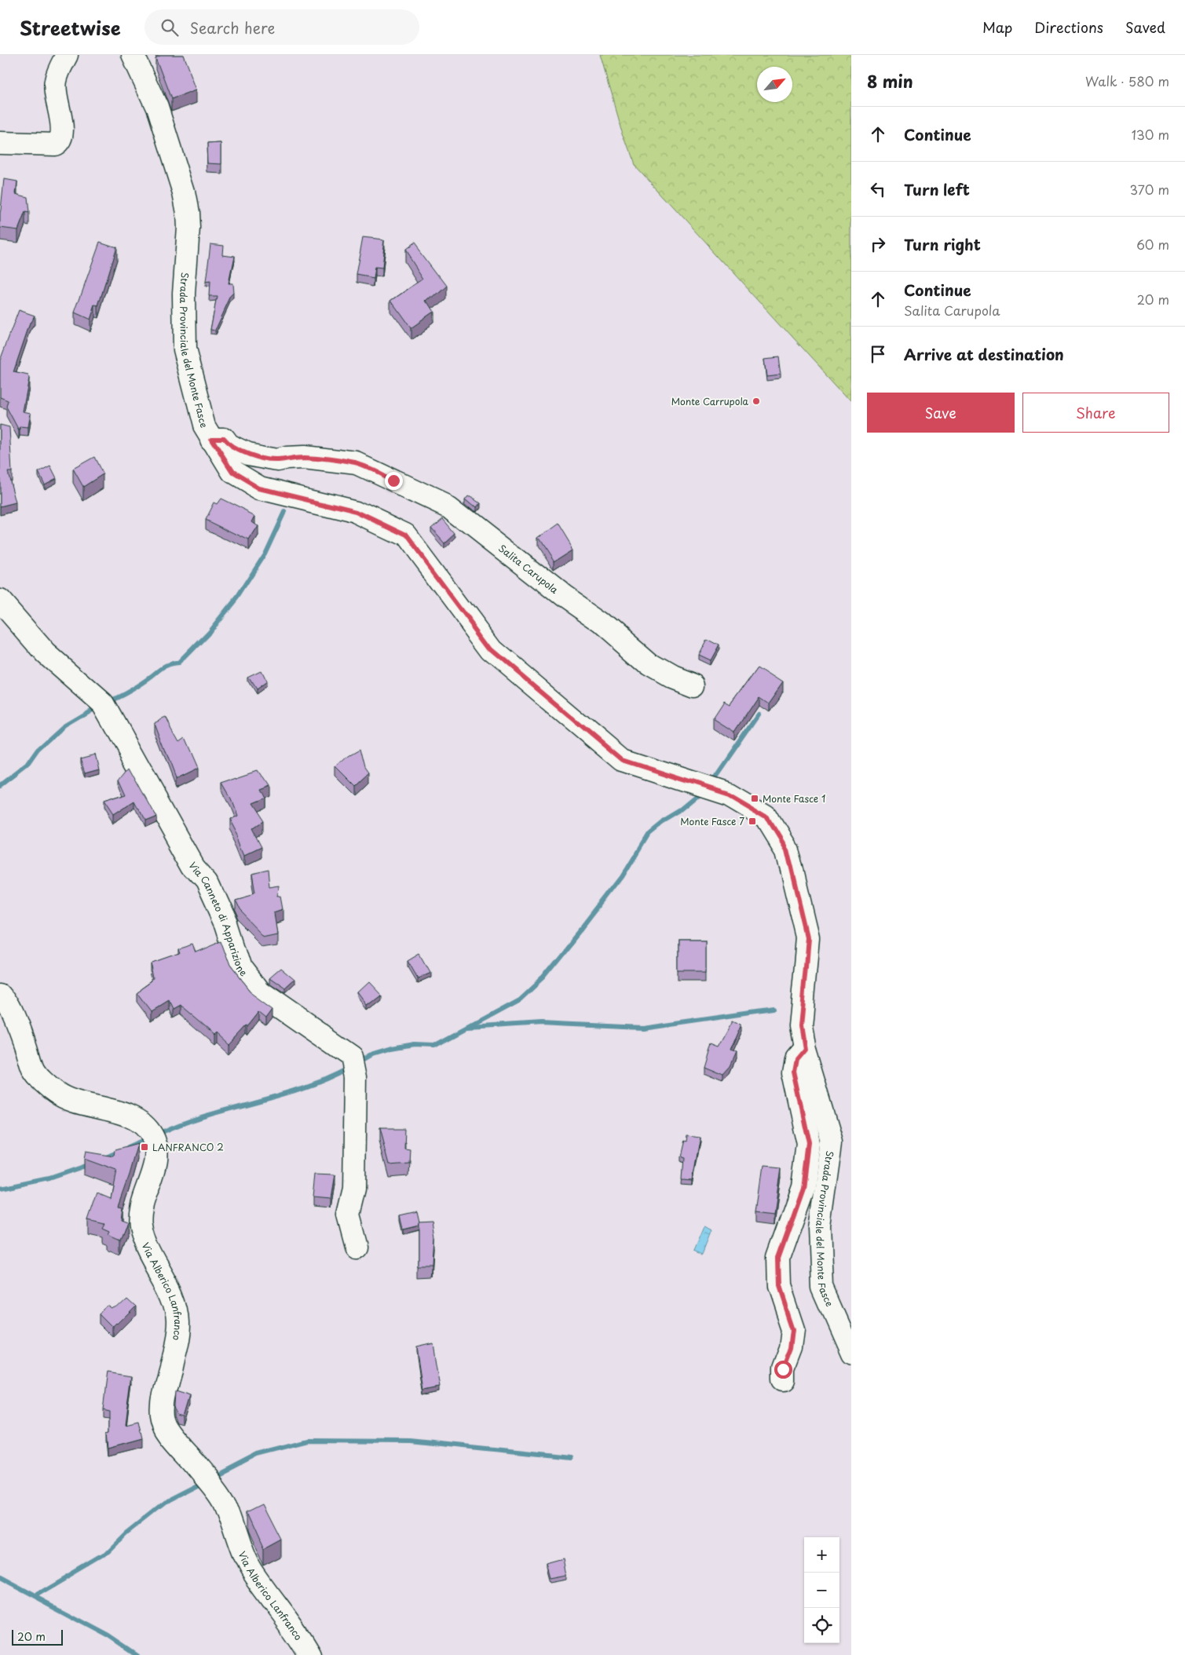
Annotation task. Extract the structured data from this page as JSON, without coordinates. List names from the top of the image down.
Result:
{
  "streets": {
    "street": [
      "Strada Provinciale del Monte Fasce",
      "Salita Carupola",
      "Via Canneto di Apparizione",
      "Via Alberico Lanfranco"
    ]
  },
  "crossings": [
    ["Strada Provinciale del Monte Fasce", "Salita Carupola"]
  ],
  "places": {
    "other": ["Monte Carrupola"],
    "transit": ["Monte Fasce 1", "Monte Fasce 7", "LANFRANCO 2"]
  },
  "scale_bar": "20 m",
  "north": "top right",
  "page": {
    "header": "Streetwise",
    "search": "Search here",
    "nav": ["Map", "Directions", "Saved"],
    "heading": ["8 min", "Walk · 580 m"],
    "list": [
      ["Continue", "130 m"],
      ["Turn left", "370 m"],
      ["Turn right", "60 m"],
      ["Continue", "Salita Carupola", "20 m"],
      "Arrive at destination"
    ],
    "buttons": ["Save", "Share"],
    "map_buttons": ["+", "−"],
    "scale": "20 m"
  }
}
